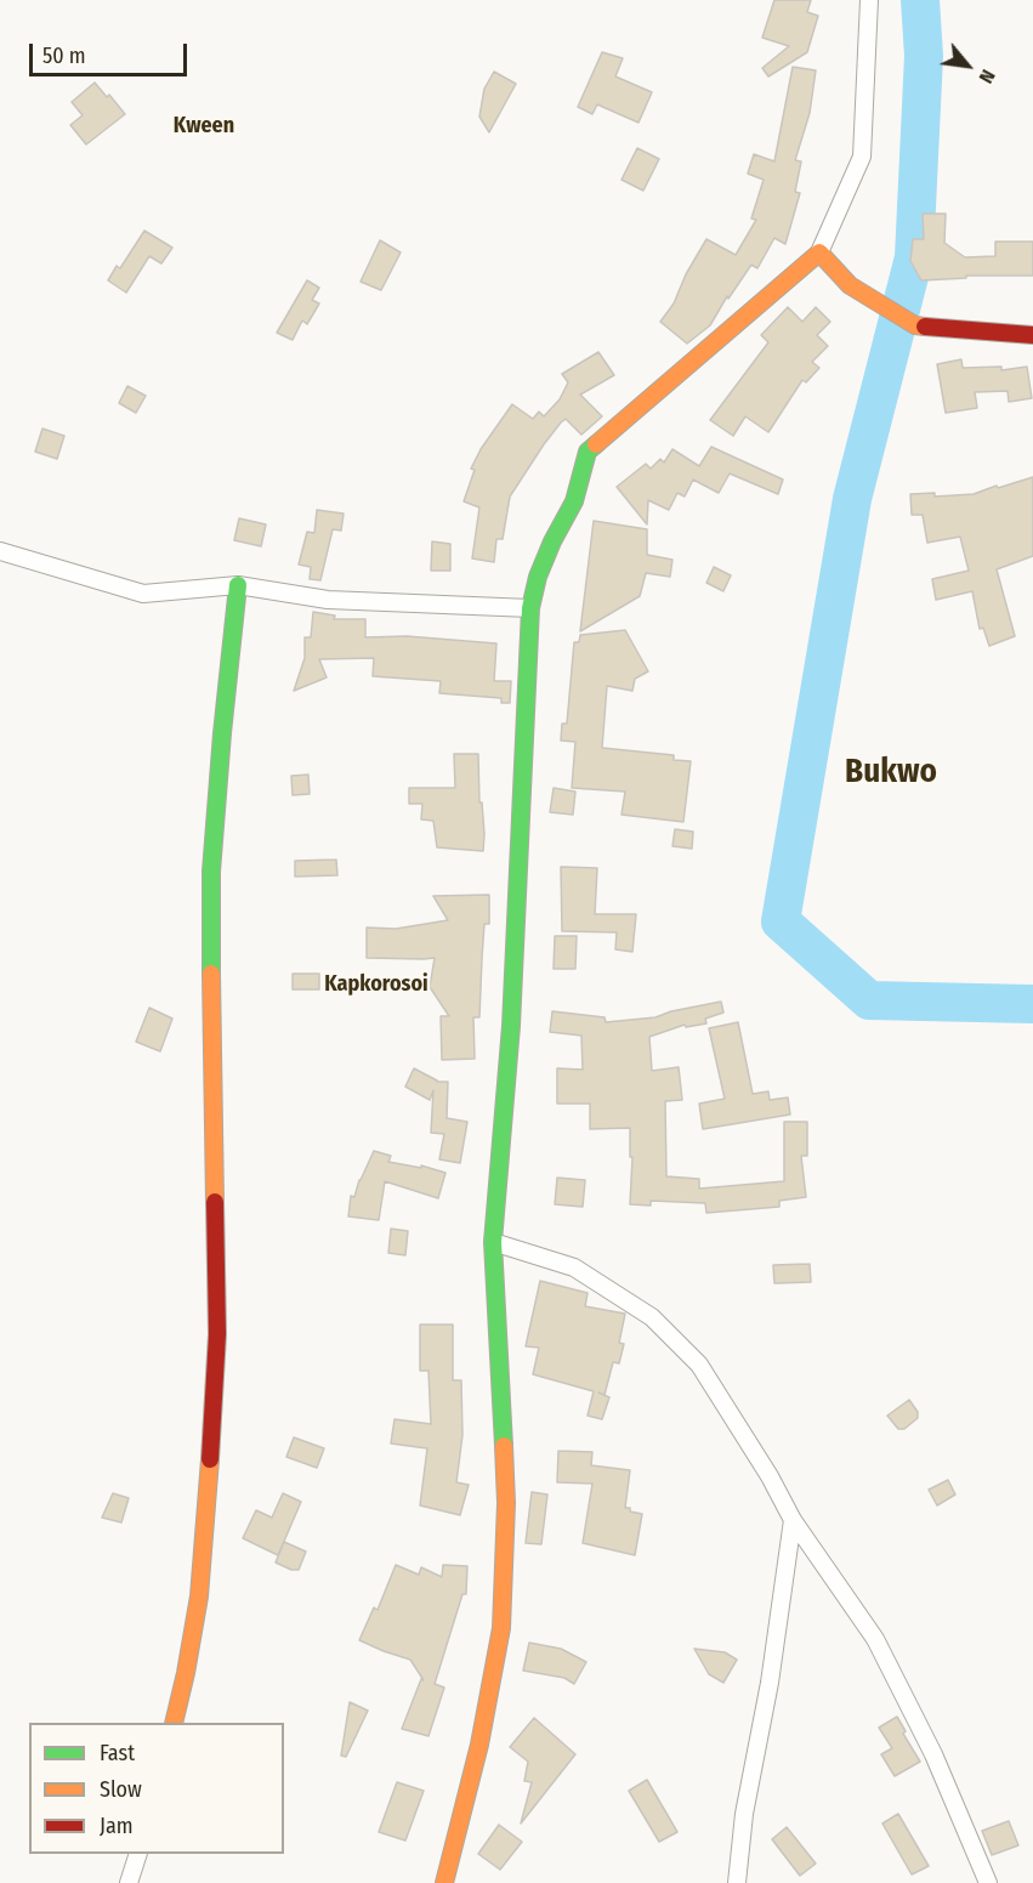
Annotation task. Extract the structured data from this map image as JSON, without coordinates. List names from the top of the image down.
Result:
{
  "districts": ["Kween", "Bukwo", "Kapkorosoi"],
  "legend": ["Fast", "Slow", "Jam"],
  "scale_bar": "50 m",
  "north": "bottom right"
}
